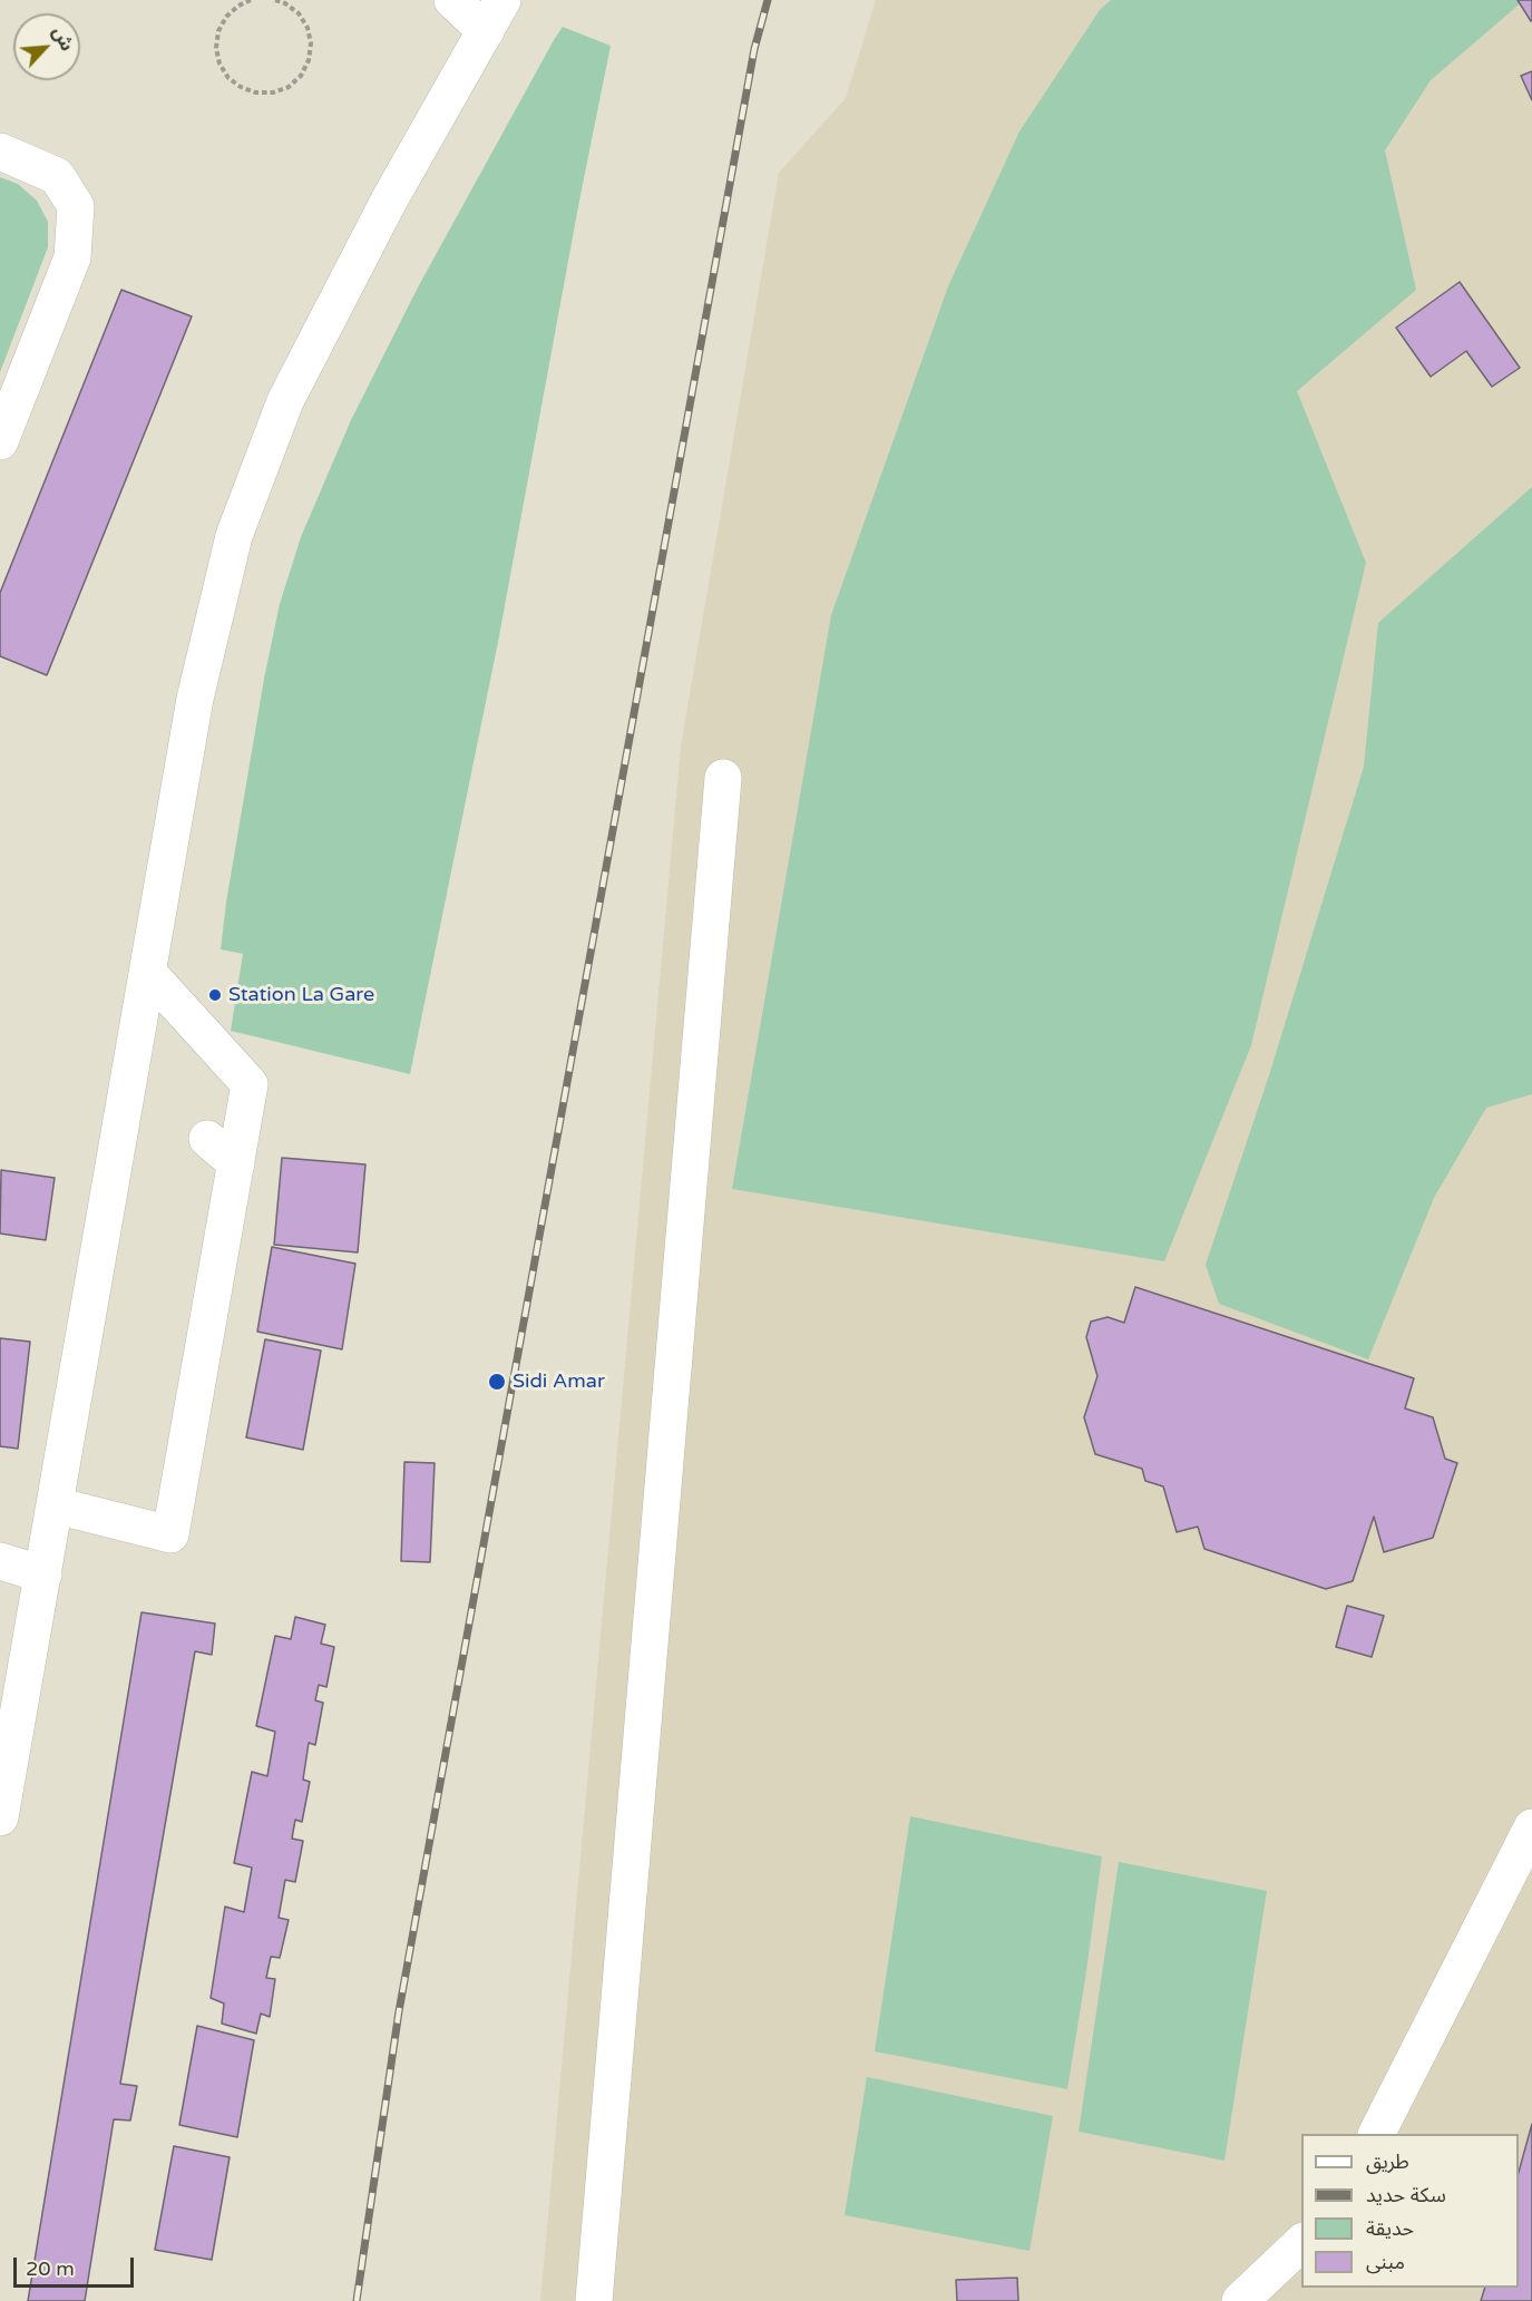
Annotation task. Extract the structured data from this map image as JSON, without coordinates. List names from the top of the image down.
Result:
{
  "places": ["Station La Gare", "Sidi Amar"],
  "legend": [
    "طريق",
    "سكة حديد",
    "حديقة",
    "مبنى"
  ],
  "scale_bar": "20 m",
  "north": "top right"
}
